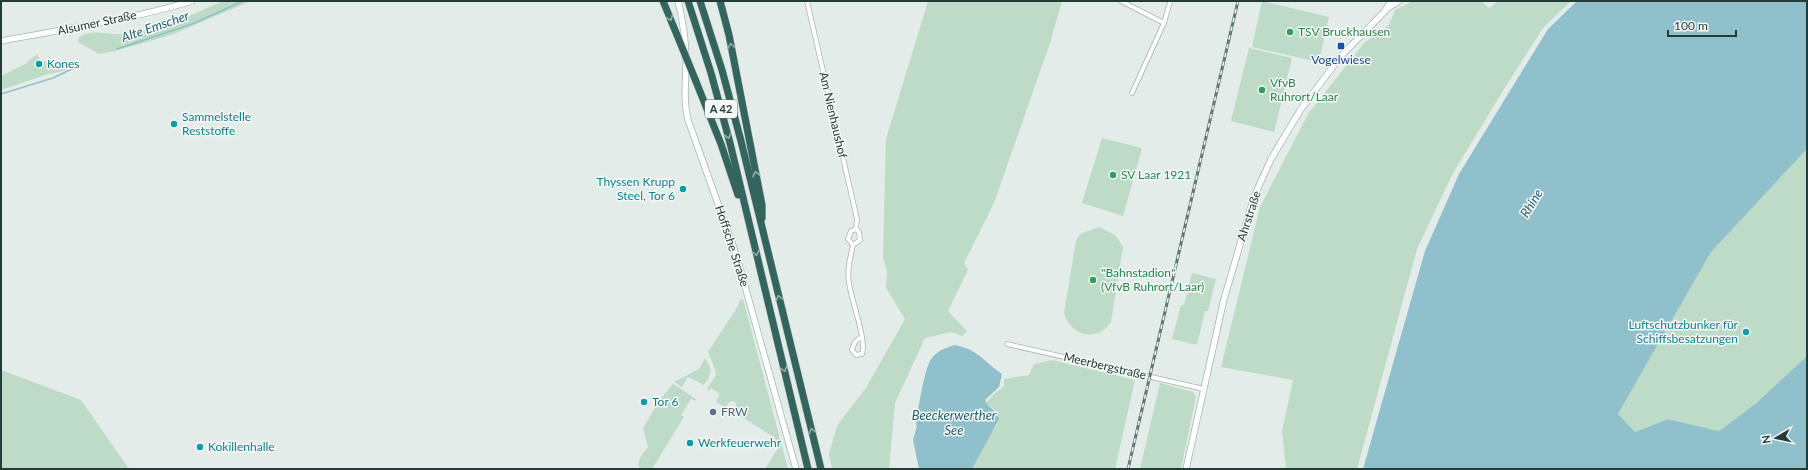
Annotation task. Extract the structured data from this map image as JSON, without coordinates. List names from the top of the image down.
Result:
{
  "streets": {
    "highway": ["A 42"],
    "street": [
      "Alsumer Straße",
      "Am Nienhaushof",
      "Ahrstraße",
      "Hoffsche Straße",
      "Meerbergstraße"
    ]
  },
  "crossings": [
    ["Ahrstraße", "Meerbergstraße"]
  ],
  "water": ["Alte Emscher", "Rhine", "Beeckerwerther See"],
  "places": {
    "other": [
      "TSV Bruckhausen",
      "Kones",
      "VfvB Ruhrort/Laar",
      "Sammelstelle Reststoffe",
      "SV Laar 1921",
      "Thyssen Krupp Steel, Tor 6",
      "\"Bahnstadion\" (VfvB Ruhrort/Laar)",
      "Luftschutzbunker für Schiffsbesatzungen",
      "Tor 6",
      "FRW",
      "Werkfeuerwehr",
      "Kokillenhalle"
    ],
    "transit": ["Vogelwiese"]
  },
  "scale_bar": "100 m",
  "north": "left"
}
